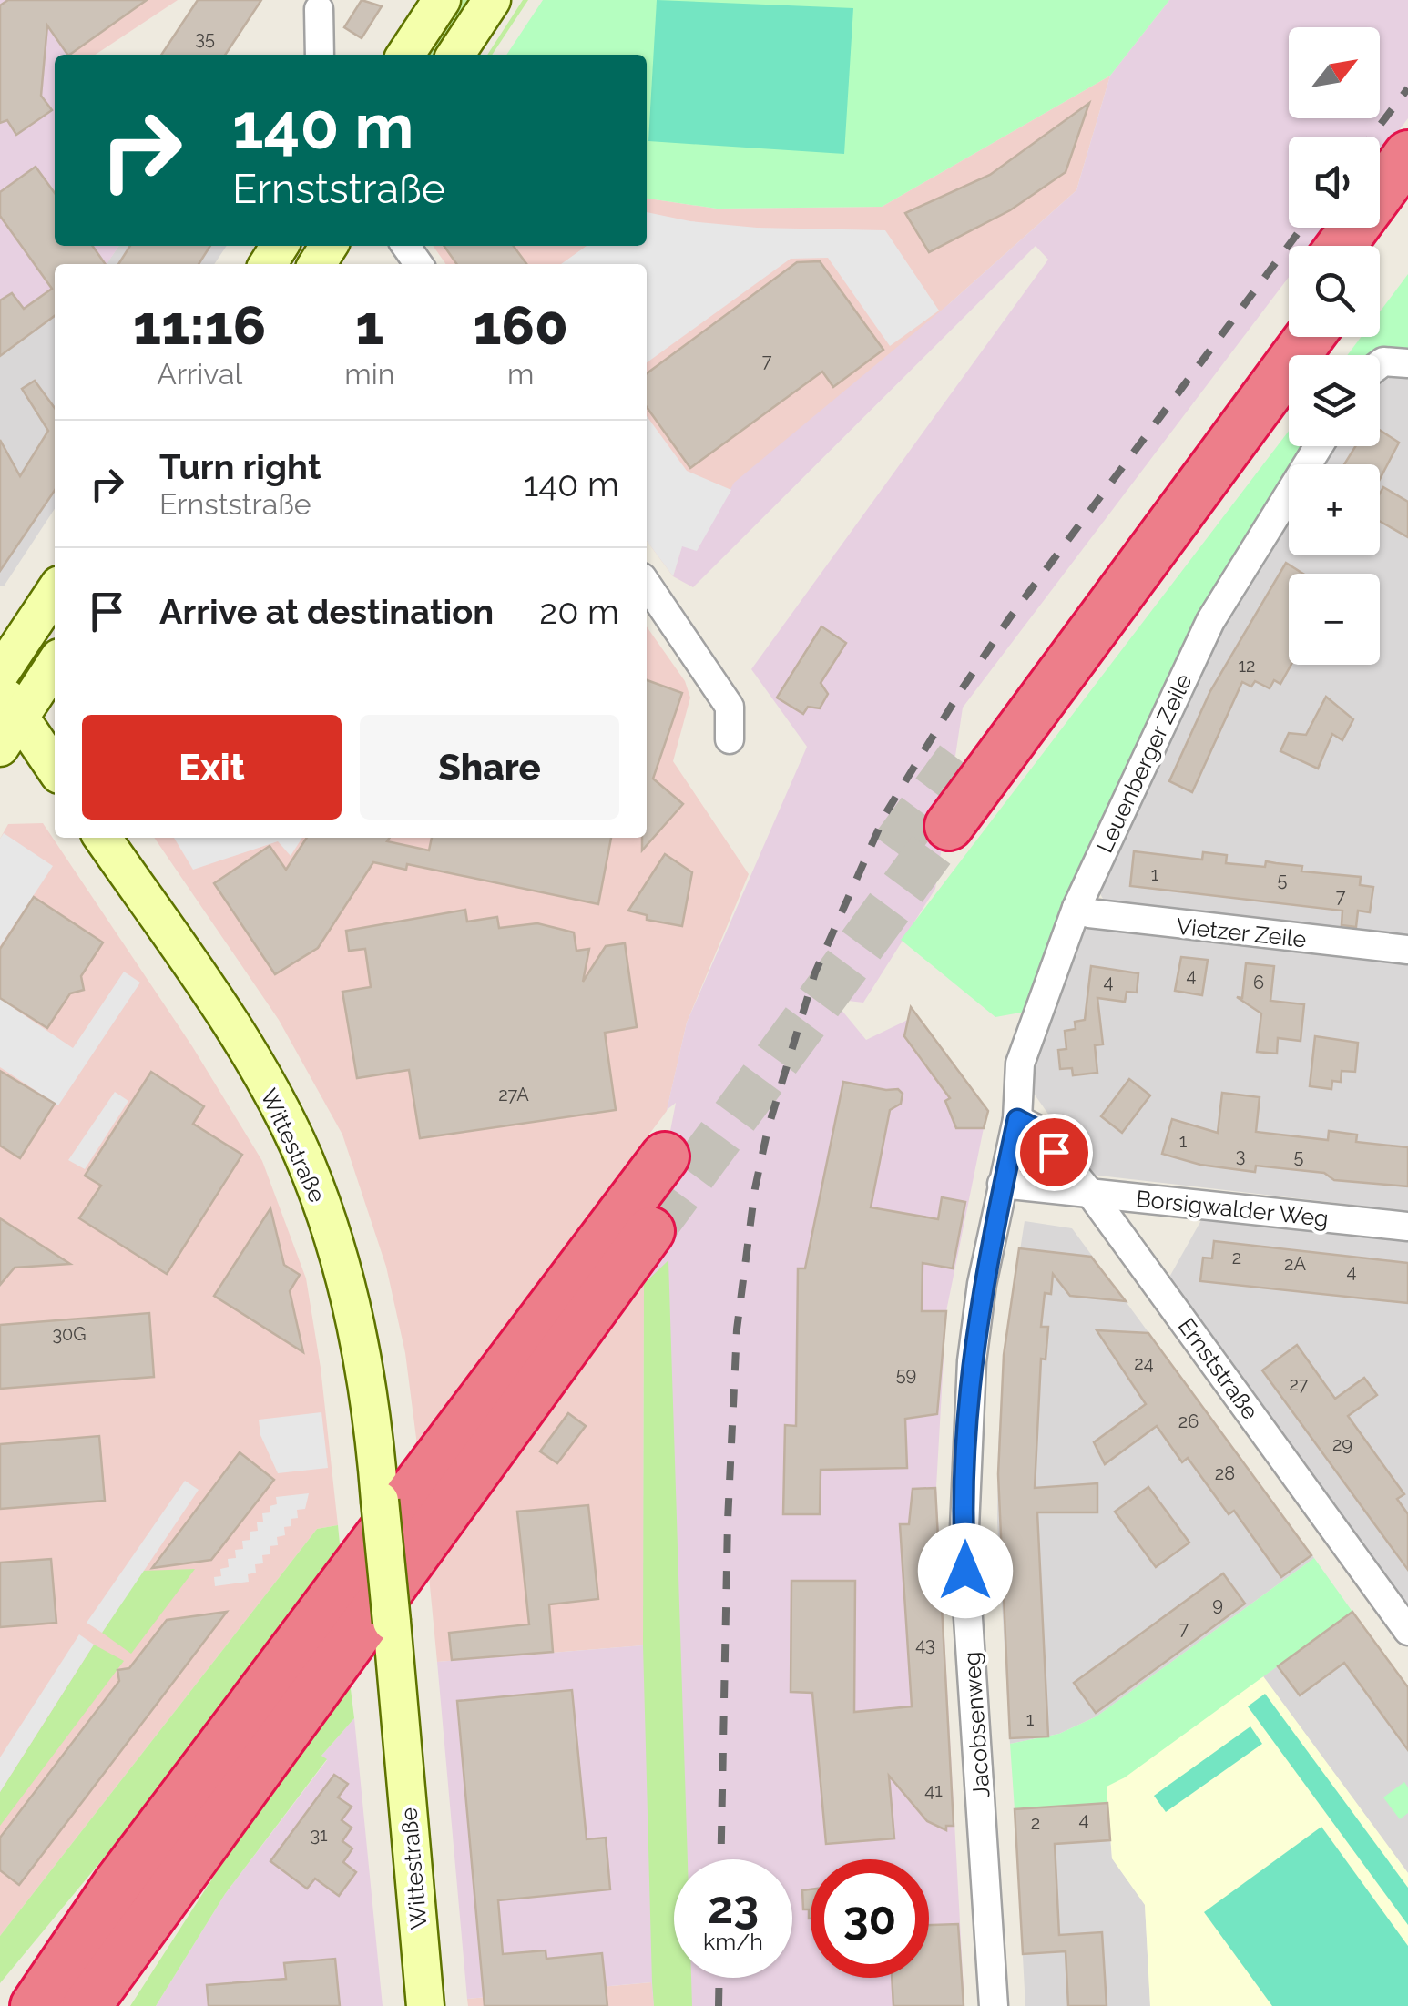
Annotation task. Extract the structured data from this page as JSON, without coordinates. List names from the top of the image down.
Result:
{
  "streets": {
    "main road": ["Wittestraße"],
    "street": [
      "Leuenberger Zeile",
      "Vietzer Zeile",
      "Borsigwalder Weg",
      "Ernststraße",
      "Jacobsenweg"
    ]
  },
  "crossings": [
    ["Leuenberger Zeile", "Vietzer Zeile"],
    ["Leuenberger Zeile", "Ernststraße"],
    ["Leuenberger Zeile", "Jacobsenweg"],
    ["Borsigwalder Weg", "Ernststraße"],
    ["Borsigwalder Weg", "Jacobsenweg"],
    ["Ernststraße", "Jacobsenweg"]
  ],
  "house_numbers": [
    "35",
    "7",
    "12",
    "1",
    "5",
    "7",
    "4",
    "4",
    "6",
    "27A",
    "1",
    "3",
    "5",
    "2",
    "2A",
    "4",
    "30G",
    "24",
    "59",
    "27",
    "26",
    "29",
    "28",
    "9",
    "7",
    "43",
    "1",
    "41",
    "4",
    "2",
    "31"
  ],
  "north": "top right",
  "page": {
    "map_buttons": ["+", "−"],
    "turn": ["140 m", "Ernststraße"],
    "eta": [
      "11:16",
      "Arrival",
      "1",
      "min",
      "160",
      "m"
    ],
    "list": [
      {
        "name": "Turn right",
        "note": "Ernststraße",
        "value": "140 m"
      },
      {
        "name": "Arrive at destination",
        "value": "20 m"
      }
    ],
    "buttons": ["Exit", "Share"],
    "speed": "23 km/h",
    "limit": "30"
  }
}
